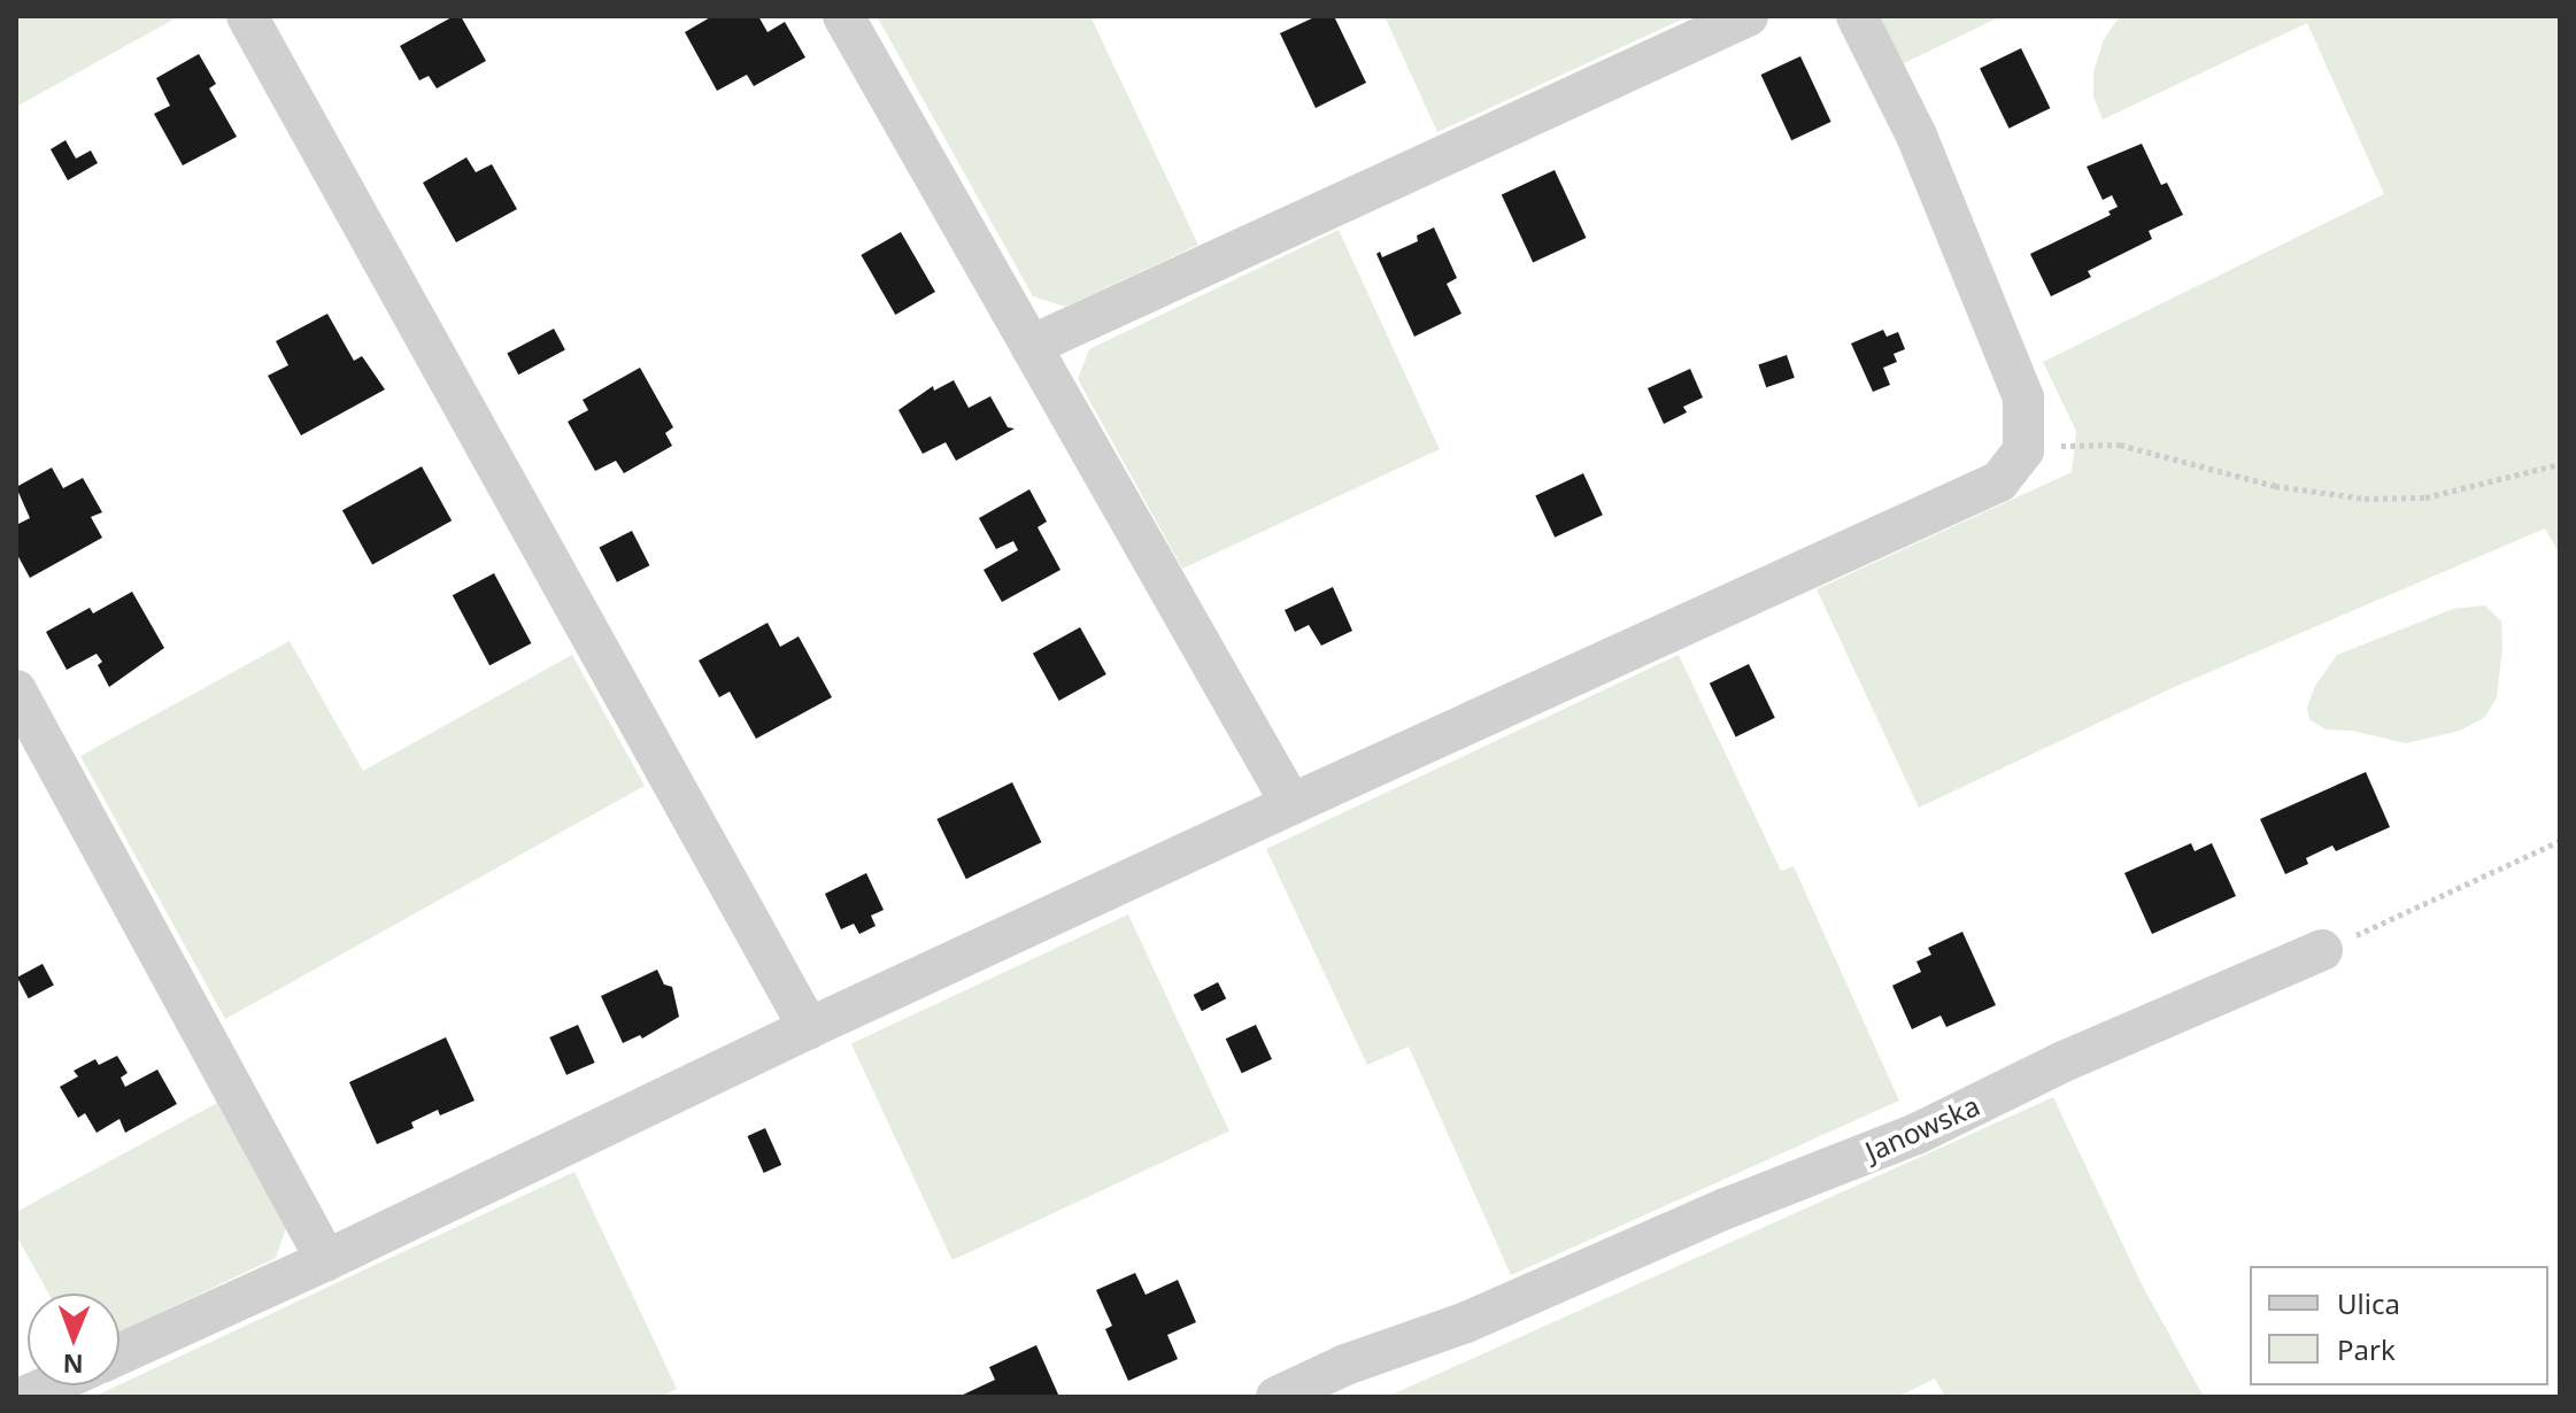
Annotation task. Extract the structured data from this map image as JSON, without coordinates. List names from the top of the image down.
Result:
{
  "streets": {
    "street": ["Janowska"]
  },
  "legend": ["Ulica", "Park"],
  "north": "bottom"
}
